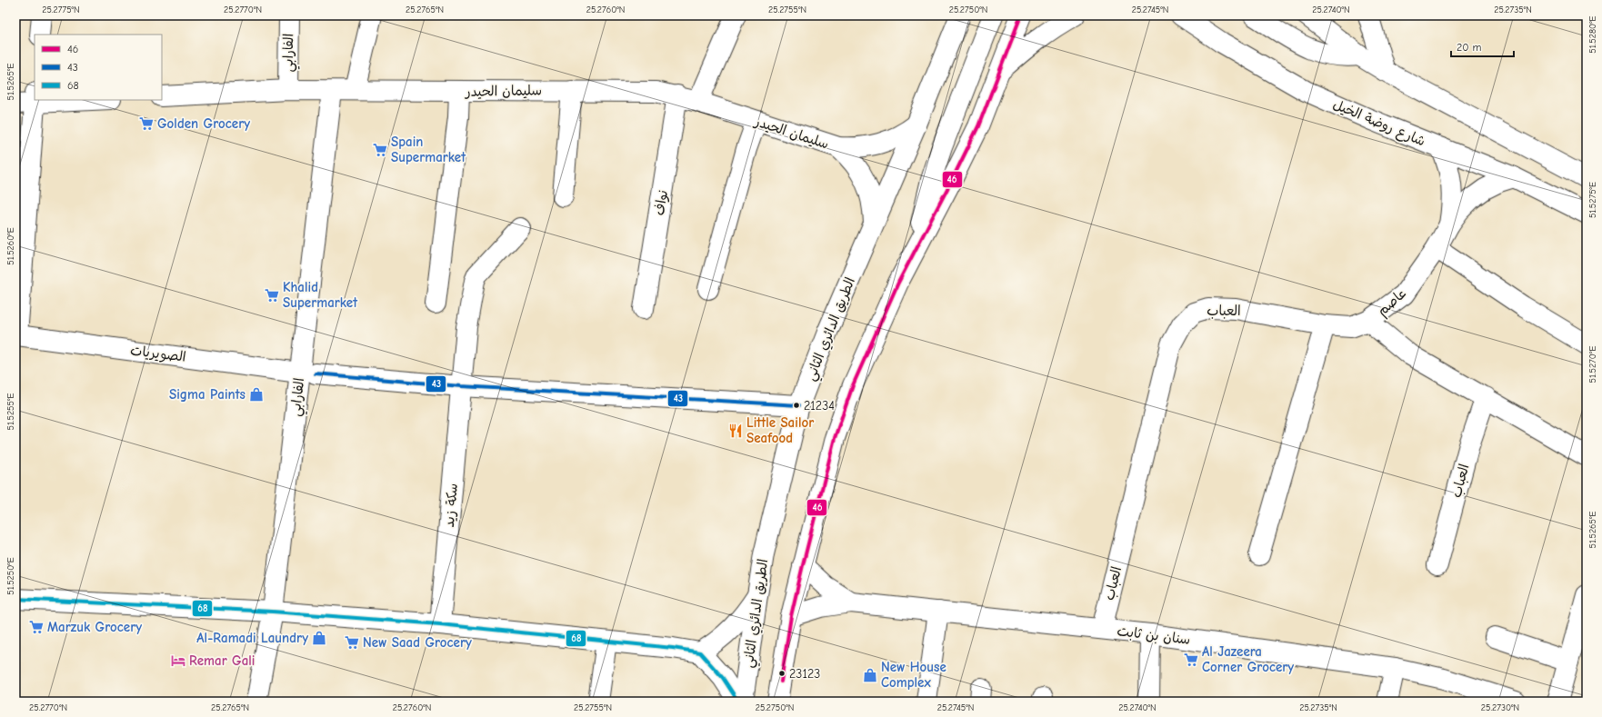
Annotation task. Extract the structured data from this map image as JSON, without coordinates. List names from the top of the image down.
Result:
{
  "streets": {
    "street": [
      "الفارابي",
      "سليمان الحيدر",
      "شارع روضة الخيل",
      "نواف",
      "عاصم",
      "العباب",
      "الطريق الدائري الثاني",
      "الصويريات",
      "سكة زيد",
      "سنان بن ثابت"
    ]
  },
  "crossings": [
    ["الفارابي", "سليمان الحيدر"],
    ["الفارابي", "الصويريات"],
    ["سليمان الحيدر", "نواف"],
    ["سليمان الحيدر", "الطريق الدائري الثاني"],
    ["شارع روضة الخيل", "عاصم"],
    ["عاصم", "العباب"],
    ["العباب", "سنان بن ثابت"],
    ["الطريق الدائري الثاني", "الصويريات"],
    ["الصويريات", "سكة زيد"]
  ],
  "places": {
    "supermarket": [
      "Golden Grocery",
      "Spain Supermarket",
      "Khalid Supermarket",
      "Marzuk Grocery",
      "New Saad Grocery",
      "Al Jazeera Corner Grocery"
    ],
    "shop": ["Sigma Paints", "Al-Ramadi Laundry", "New House Complex"],
    "other": ["21234", "23123"],
    "restaurant": ["Little Sailor Seafood"],
    "hotel": ["Remar Gali"]
  },
  "lines": ["transit line 46", "transit line 43", "transit line 68"],
  "legend": ["46", "43", "68"],
  "scale_bar": "20 m",
  "coordinates": [
    "25.2775°N",
    "25.2770°N",
    "25.2765°N",
    "25.2760°N",
    "25.2755°N",
    "25.2750°N",
    "25.2745°N",
    "25.2740°N",
    "25.2735°N",
    "51.5280°E",
    "51.5265°E",
    "51.5275°E",
    "51.5260°E",
    "51.5270°E",
    "51.5255°E",
    "51.5250°E",
    "25.2730°N"
  ]
}
